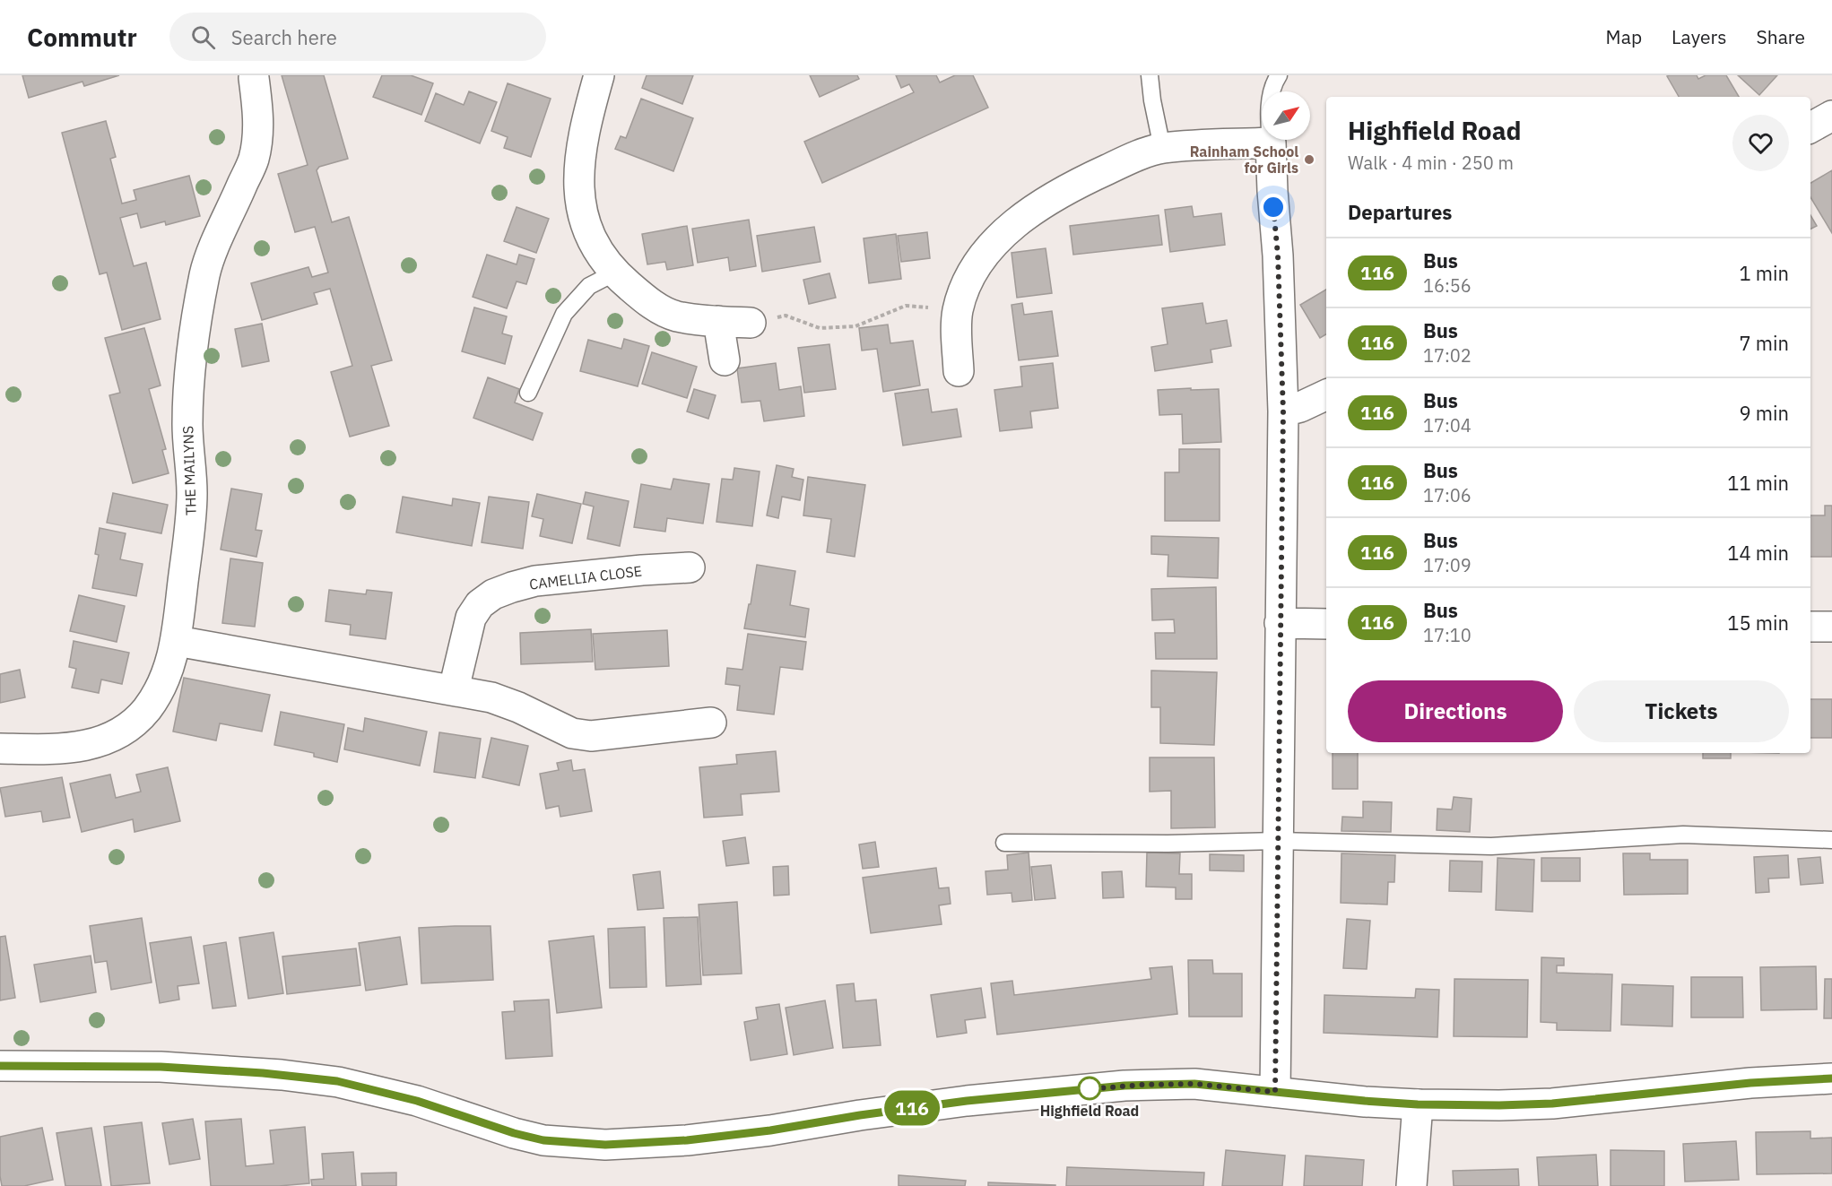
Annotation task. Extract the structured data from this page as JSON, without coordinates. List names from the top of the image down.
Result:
{
  "streets": {
    "street": ["THE MAILYNS", "CAMELLIA CLOSE"]
  },
  "places": ["Rainham School for Girls", "Highfield Road"],
  "lines": ["bus line 116"],
  "north": "top right",
  "page": {
    "header": "Commutr",
    "search": "Search here",
    "nav": ["Map", "Layers", "Share"],
    "on_map": "116",
    "heading": [
      ["Highfield Road", "Walk · 4 min · 250 m"],
      "Departures"
    ],
    "list": [
      {
        "mark": "116",
        "name": "Bus",
        "note": "16:56",
        "value": "1 min"
      },
      {
        "mark": "116",
        "name": "Bus",
        "note": "17:02",
        "value": "7 min"
      },
      {
        "mark": "116",
        "name": "Bus",
        "note": "17:04",
        "value": "9 min"
      },
      {
        "mark": "116",
        "name": "Bus",
        "note": "17:06",
        "value": "11 min"
      },
      {
        "mark": "116",
        "name": "Bus",
        "note": "17:09",
        "value": "14 min"
      },
      {
        "mark": "116",
        "name": "Bus",
        "note": "17:10",
        "value": "15 min"
      }
    ],
    "buttons": ["Directions", "Tickets"]
  }
}
